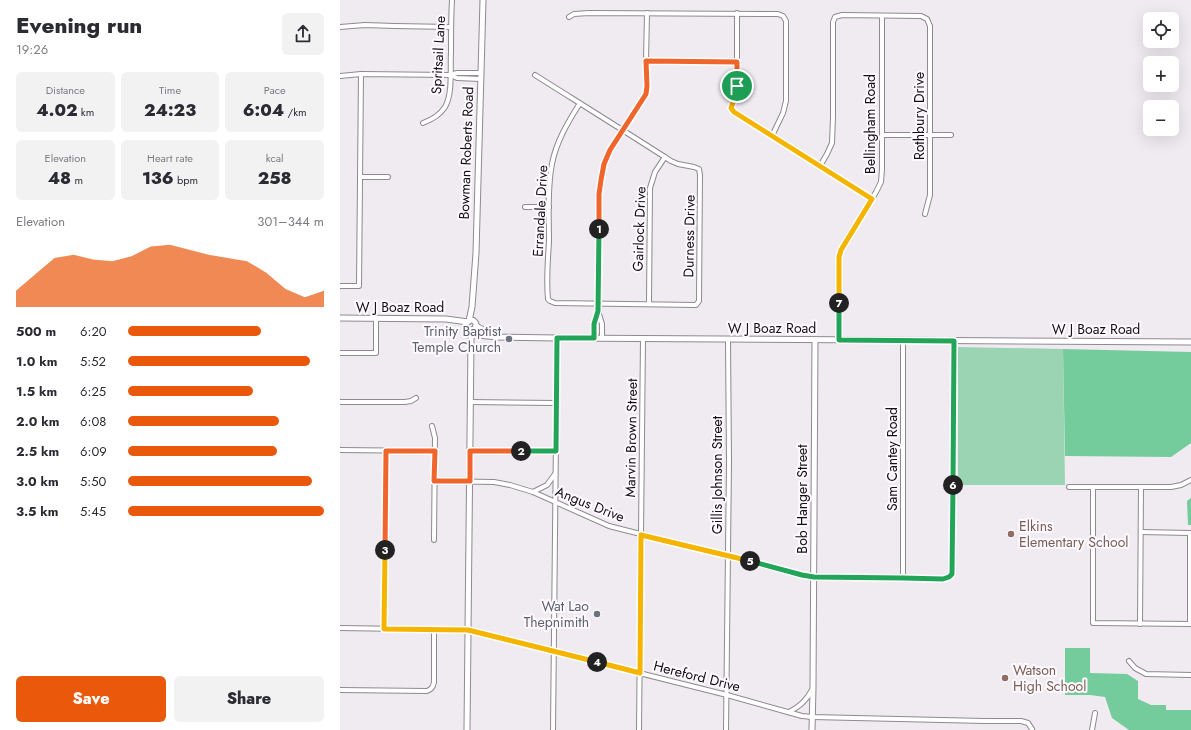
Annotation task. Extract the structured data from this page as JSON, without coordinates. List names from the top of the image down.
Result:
{
  "streets": {
    "street": [
      "Spritsail Lane",
      "Rothbury Drive",
      "Bellingham Road",
      "Bowman Roberts Road",
      "Errandale Drive",
      "Gairlock Drive",
      "Durness Drive",
      "W J Boaz Road",
      "Marvin Brown Street",
      "Sam Cantey Road",
      "Gillis Johnson Street",
      "Bob Hanger Street",
      "Angus Drive",
      "Hereford Drive"
    ]
  },
  "crossings": [
    ["Rothbury Drive", "Bellingham Road"],
    ["Bellingham Road", "W J Boaz Road"],
    ["Bowman Roberts Road", "W J Boaz Road"],
    ["Bowman Roberts Road", "Angus Drive"],
    ["Bowman Roberts Road", "Hereford Drive"],
    ["Gairlock Drive", "Durness Drive"],
    ["W J Boaz Road", "Marvin Brown Street"],
    ["W J Boaz Road", "Sam Cantey Road"],
    ["W J Boaz Road", "Gillis Johnson Street"],
    ["W J Boaz Road", "Bob Hanger Street"],
    ["W J Boaz Road", "Angus Drive"],
    ["Marvin Brown Street", "Angus Drive"],
    ["Marvin Brown Street", "Hereford Drive"],
    ["Sam Cantey Road", "Angus Drive"],
    ["Gillis Johnson Street", "Angus Drive"],
    ["Gillis Johnson Street", "Hereford Drive"],
    ["Bob Hanger Street", "Angus Drive"],
    ["Bob Hanger Street", "Hereford Drive"]
  ],
  "places": [
    "Trinity Baptist Temple Church",
    "Elkins Elementary School",
    "Wat Lao Thepnimith",
    "Watson High School"
  ],
  "page": {
    "heading": ["Evening run", "19:26"],
    "map_buttons": ["+", "−"],
    "stats": [
      ["Distance", "4.02 km"],
      ["Time", "24:23"],
      ["Pace", "6:04 /km"],
      ["Elevation", "48 m"],
      ["Heart rate", "136 bpm"],
      ["kcal", "258"]
    ],
    "chart": ["Elevation", "301–344 m"],
    "pins": [
      "1",
      "7",
      "2",
      "6",
      "3",
      "5",
      "4"
    ],
    "list": [
      {
        "name": "500 m",
        "note": "6:20"
      },
      {
        "name": "1.0 km",
        "note": "5:52"
      },
      {
        "name": "1.5 km",
        "note": "6:25"
      },
      {
        "name": "2.0 km",
        "note": "6:08"
      },
      {
        "name": "2.5 km",
        "note": "6:09"
      },
      {
        "name": "3.0 km",
        "note": "5:50"
      },
      {
        "name": "3.5 km",
        "note": "5:45"
      }
    ],
    "buttons": ["Save", "Share"]
  }
}
